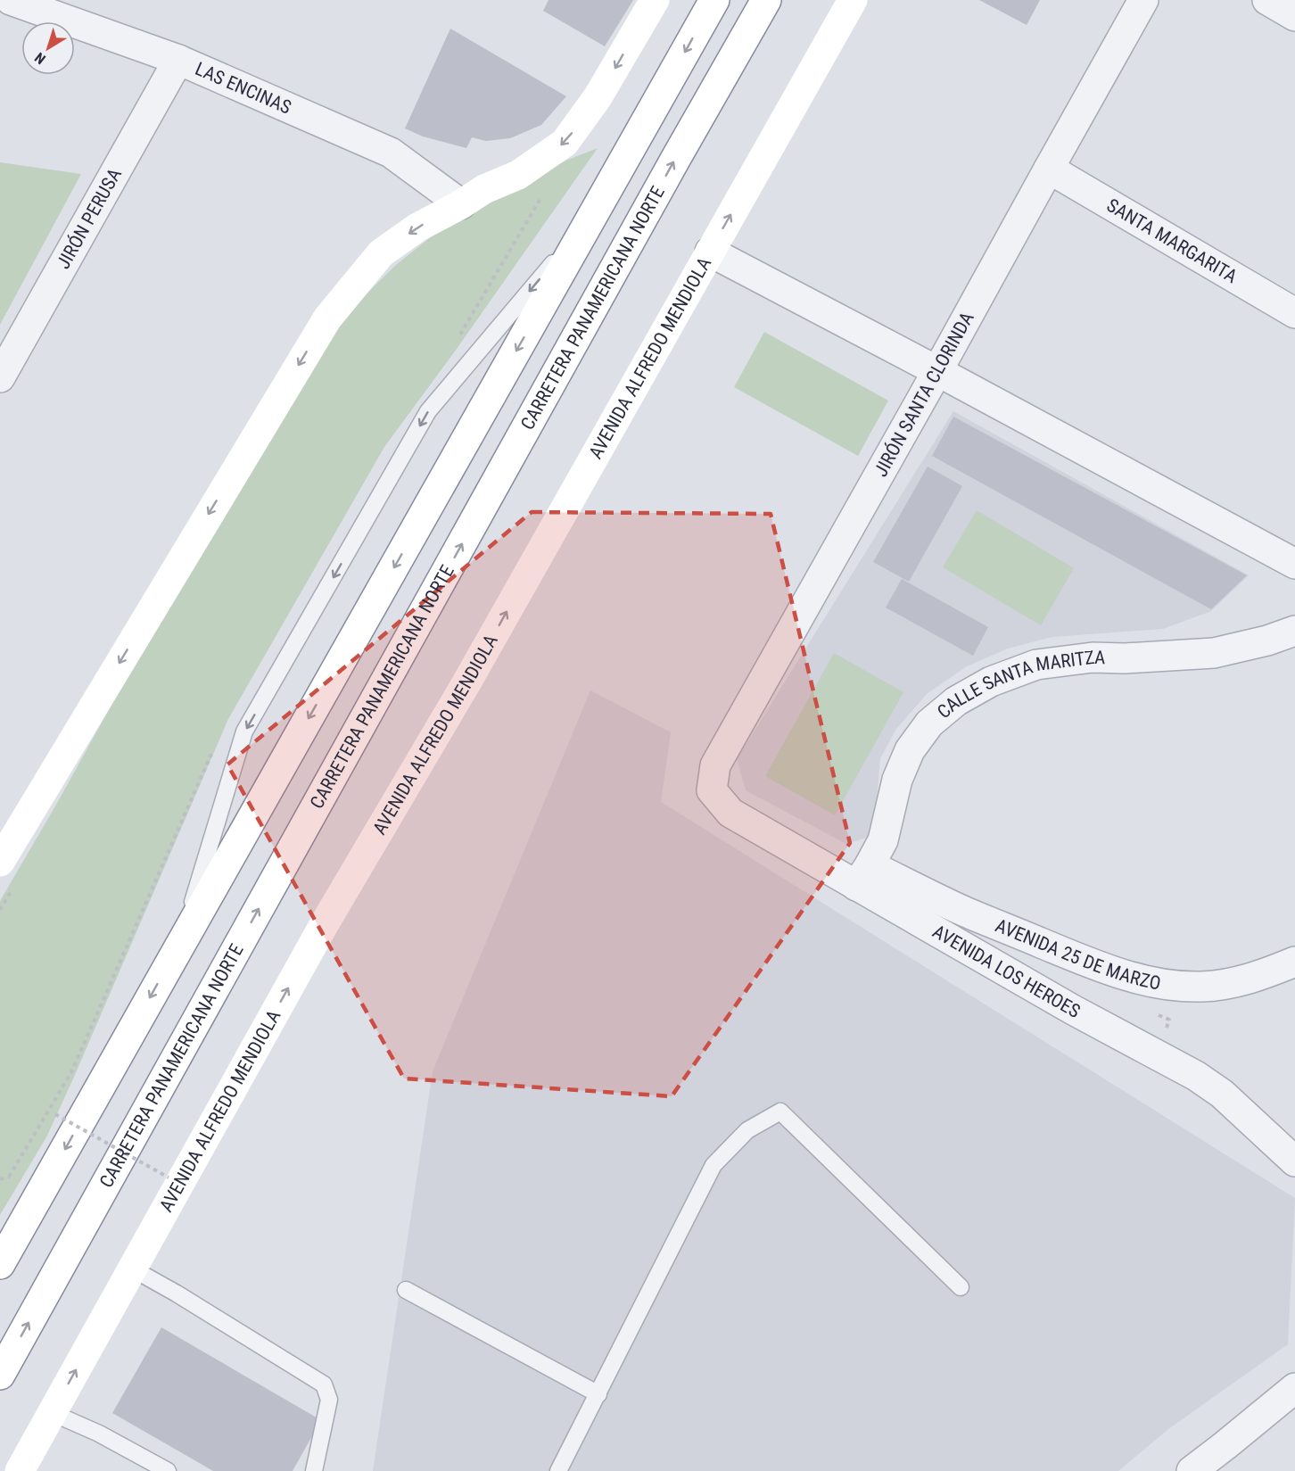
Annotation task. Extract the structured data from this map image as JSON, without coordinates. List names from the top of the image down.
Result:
{
  "streets": {
    "main road": ["CARRETERA PANAMERICANA NORTE", "AVENIDA ALFREDO MENDIOLA"],
    "street": [
      "LAS ENCINAS",
      "JIRÓN PERUSA",
      "SANTA MARGARITA",
      "JIRÓN SANTA CLORINDA",
      "CALLE SANTA MARITZA",
      "AVENIDA 25 DE MARZO",
      "AVENIDA LOS HEROES"
    ]
  },
  "crossings": [
    ["LAS ENCINAS", "JIRÓN PERUSA"],
    ["SANTA MARGARITA", "JIRÓN SANTA CLORINDA"],
    ["JIRÓN SANTA CLORINDA", "AVENIDA LOS HEROES"],
    ["CALLE SANTA MARITZA", "AVENIDA 25 DE MARZO"],
    ["CALLE SANTA MARITZA", "AVENIDA LOS HEROES"],
    ["AVENIDA 25 DE MARZO", "AVENIDA LOS HEROES"]
  ],
  "north": "bottom left"
}
